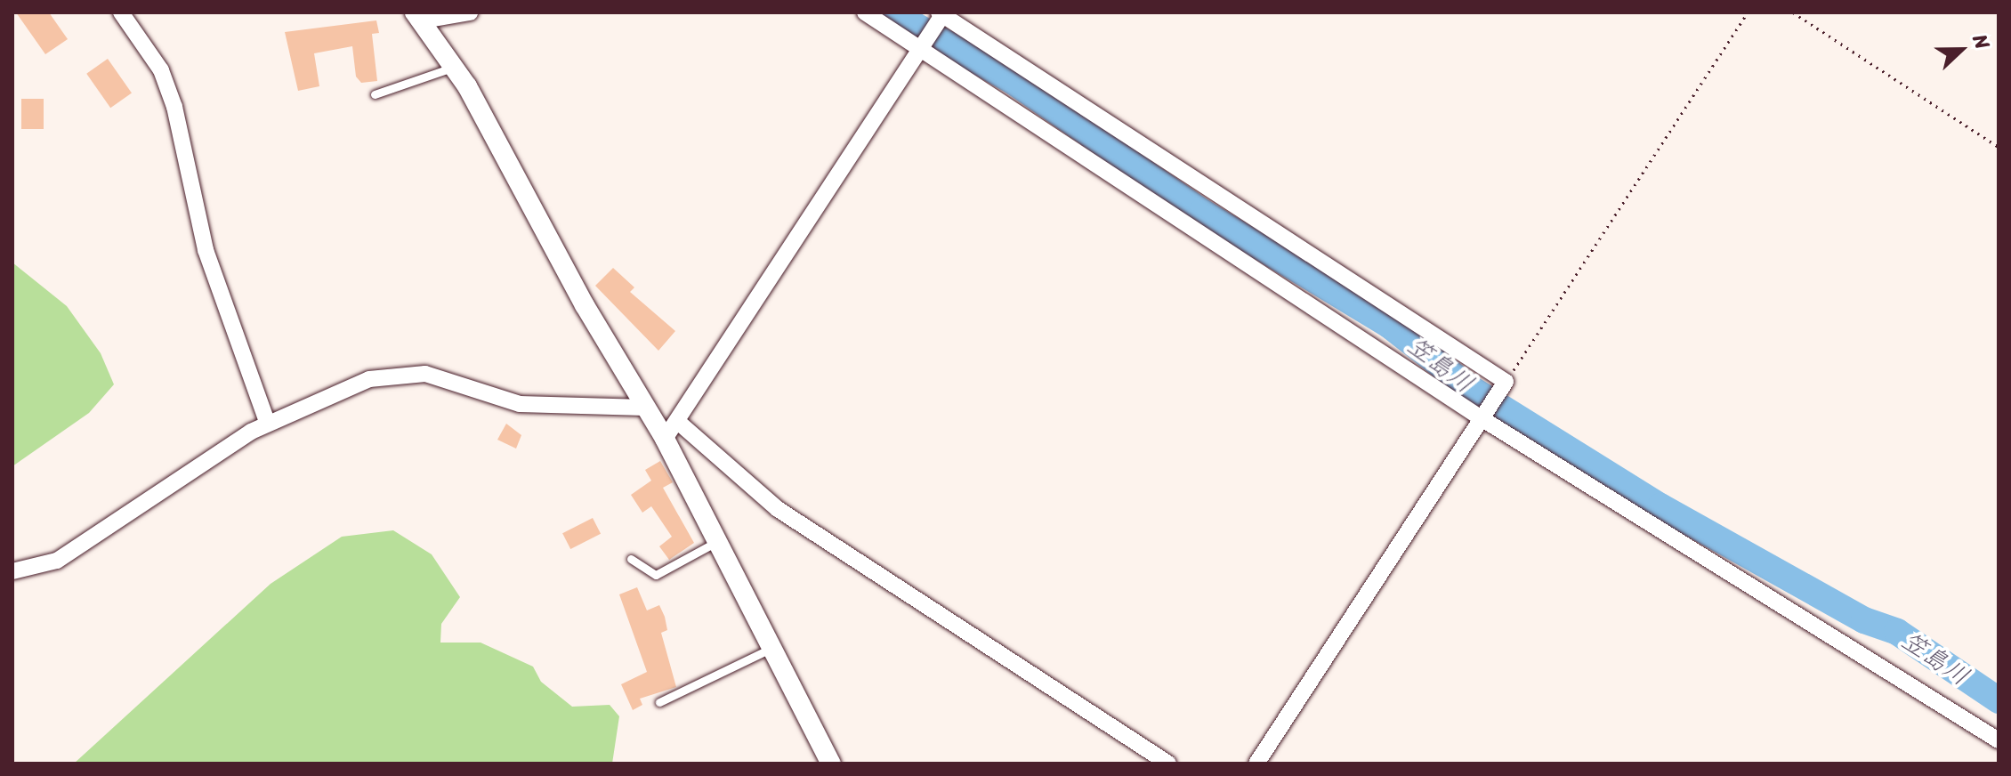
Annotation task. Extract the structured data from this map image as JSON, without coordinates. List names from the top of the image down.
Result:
{
  "water": ["笠島川"],
  "north": "right"
}
